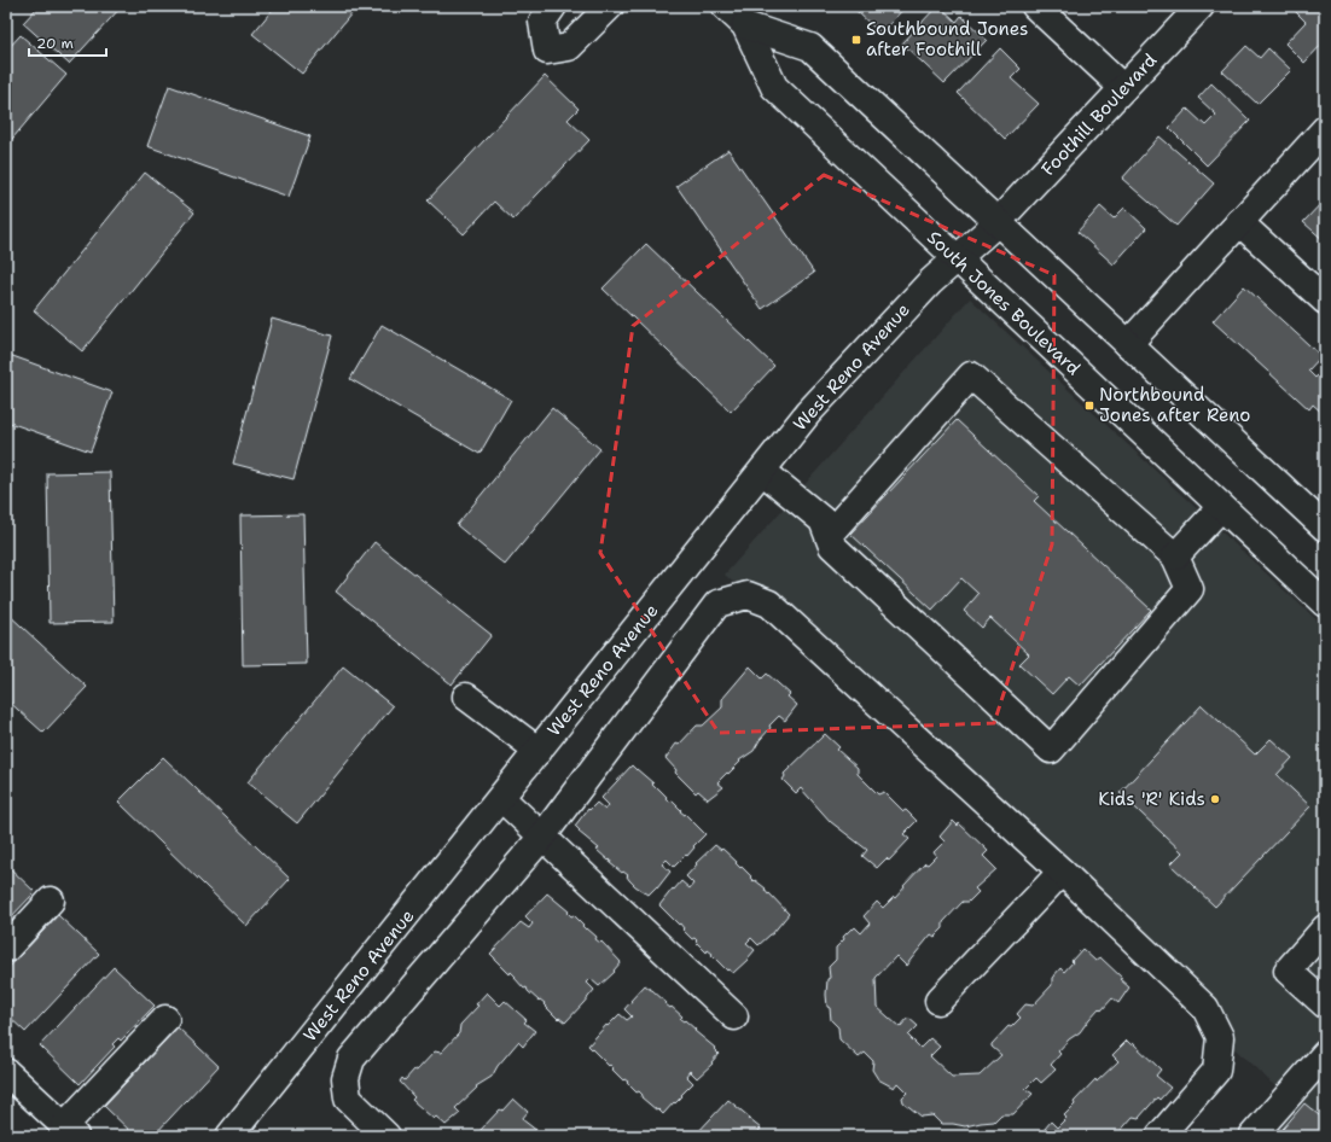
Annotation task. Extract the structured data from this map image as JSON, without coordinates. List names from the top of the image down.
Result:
{
  "streets": {
    "street": ["Foothill Boulevard", "South Jones Boulevard", "West Reno Avenue"]
  },
  "crossings": [
    ["Foothill Boulevard", "South Jones Boulevard"],
    ["Foothill Boulevard", "West Reno Avenue"],
    ["South Jones Boulevard", "West Reno Avenue"]
  ],
  "places": {
    "transit": ["Southbound Jones after Foothill", "Northbound Jones after Reno"],
    "other": ["Kids 'R' Kids"]
  },
  "scale_bar": "20 m"
}
